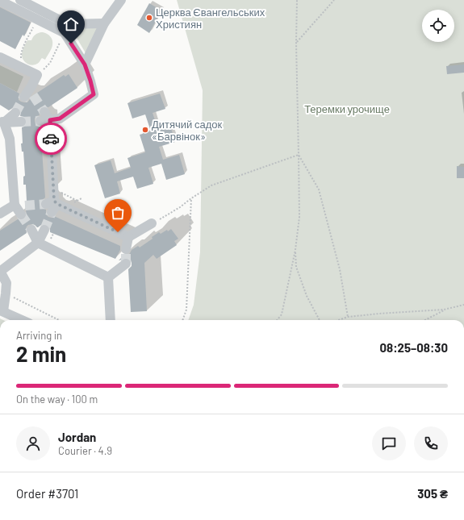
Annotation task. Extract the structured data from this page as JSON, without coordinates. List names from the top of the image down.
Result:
{
  "parks": ["Теремки урочище"],
  "places": ["Церква Євангельських Християн", "Дитячий садок «Барвінок»"],
  "page": {
    "heading": ["2 min", "Arriving in", "08:25–08:30"],
    "panel": [
      "Jordan",
      "Courier · 4.9",
      "Order #3701",
      "305 ₴"
    ],
    "bar": "On the way · 100 m"
  }
}
